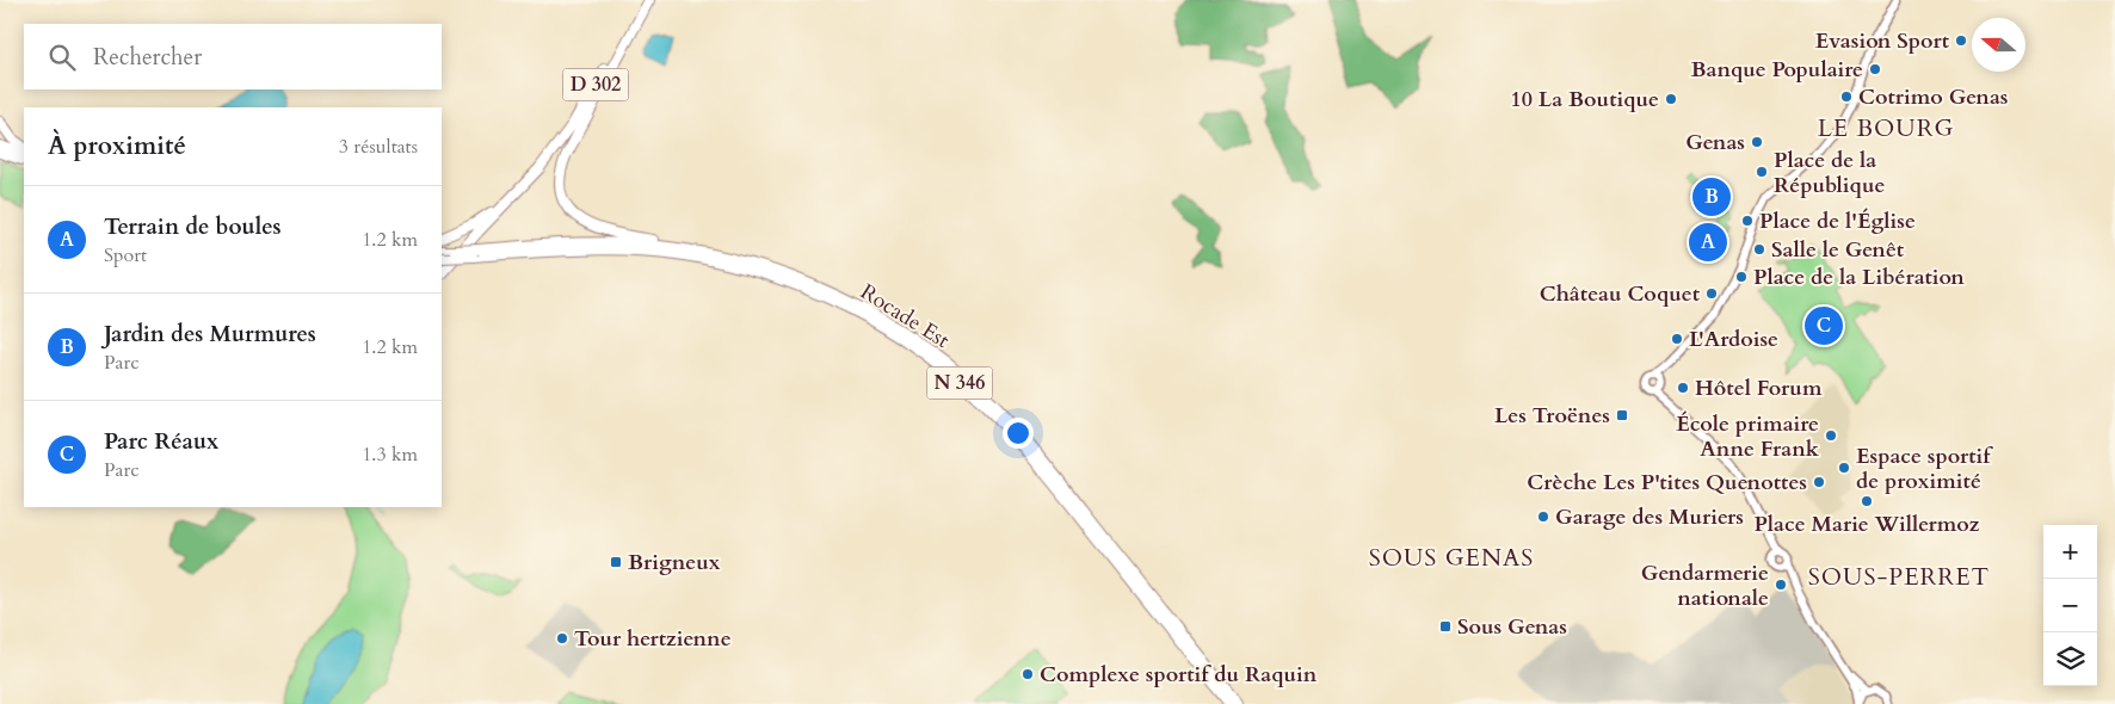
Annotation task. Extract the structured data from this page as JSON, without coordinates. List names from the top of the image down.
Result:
{
  "streets": {
    "highway": ["D 302", "Rocade Est", "N 346"]
  },
  "districts": ["LE BOURG", "SOUS GENAS", "SOUS-PERRET"],
  "places": {
    "other": [
      "Evasion Sport",
      "Banque Populaire",
      "Cotrimo Genas",
      "10 La Boutique",
      "Genas",
      "Place de la République",
      "Place de l'Église",
      "Salle le Genêt",
      "Place de la Libération",
      "Château Coquet",
      "L'Ardoise",
      "Hôtel Forum",
      "École primaire Anne Frank",
      "Espace sportif de proximité",
      "Crèche Les P'tites Quenottes",
      "Place Marie Willermoz",
      "Garage des Muriers",
      "Gendarmerie nationale",
      "Tour hertzienne",
      "Complexe sportif du Raquin"
    ],
    "transit": ["Les Troënes", "Brigneux", "Sous Genas"]
  },
  "north": "left",
  "page": {
    "search": "Rechercher",
    "heading": ["À proximité", "3 résultats"],
    "pins": ["B", "A", "C"],
    "list": [
      {
        "mark": "A",
        "name": "Terrain de boules",
        "note": "Sport",
        "value": "1.2 km"
      },
      {
        "mark": "B",
        "name": "Jardin des Murmures",
        "note": "Parc",
        "value": "1.2 km"
      },
      {
        "mark": "C",
        "name": "Parc Réaux",
        "note": "Parc",
        "value": "1.3 km"
      }
    ],
    "map_buttons": ["+", "−"]
  }
}
